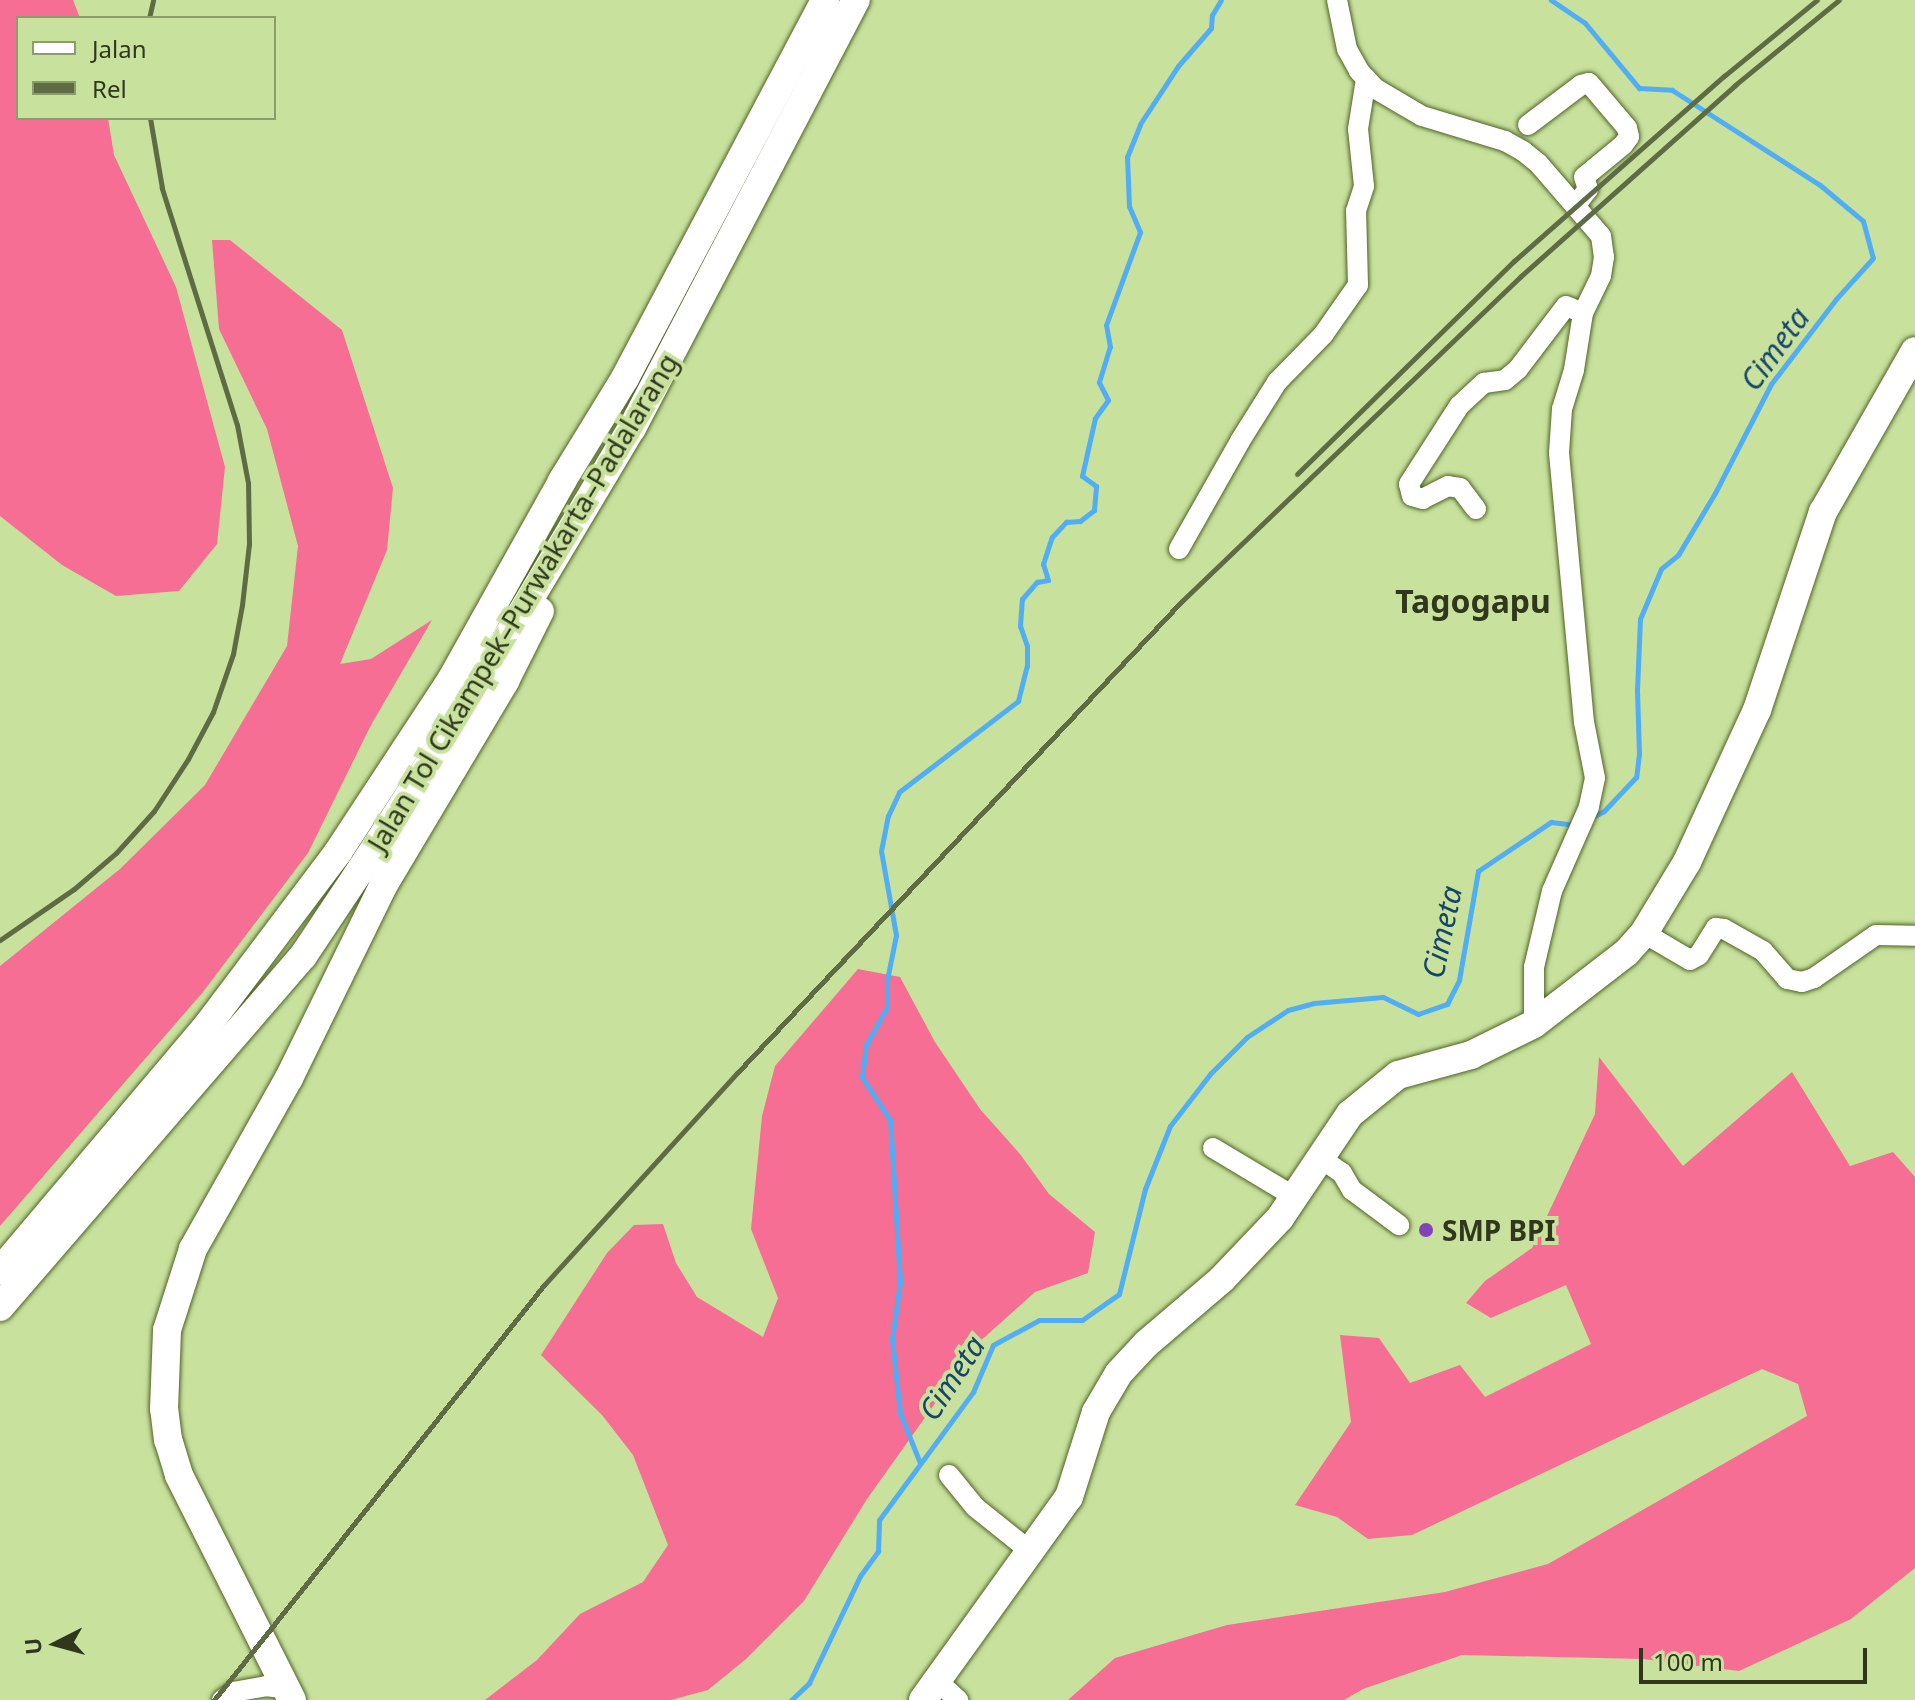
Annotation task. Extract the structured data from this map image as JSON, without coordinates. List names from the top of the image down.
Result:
{
  "streets": {
    "highway": ["Jalan Tol Cikampek–Purwakarta–Padalarang"]
  },
  "districts": ["Tagogapu"],
  "water": ["Cimeta"],
  "places": ["SMP BPI"],
  "legend": ["Jalan", "Rel"],
  "scale_bar": "100 m",
  "north": "left"
}
